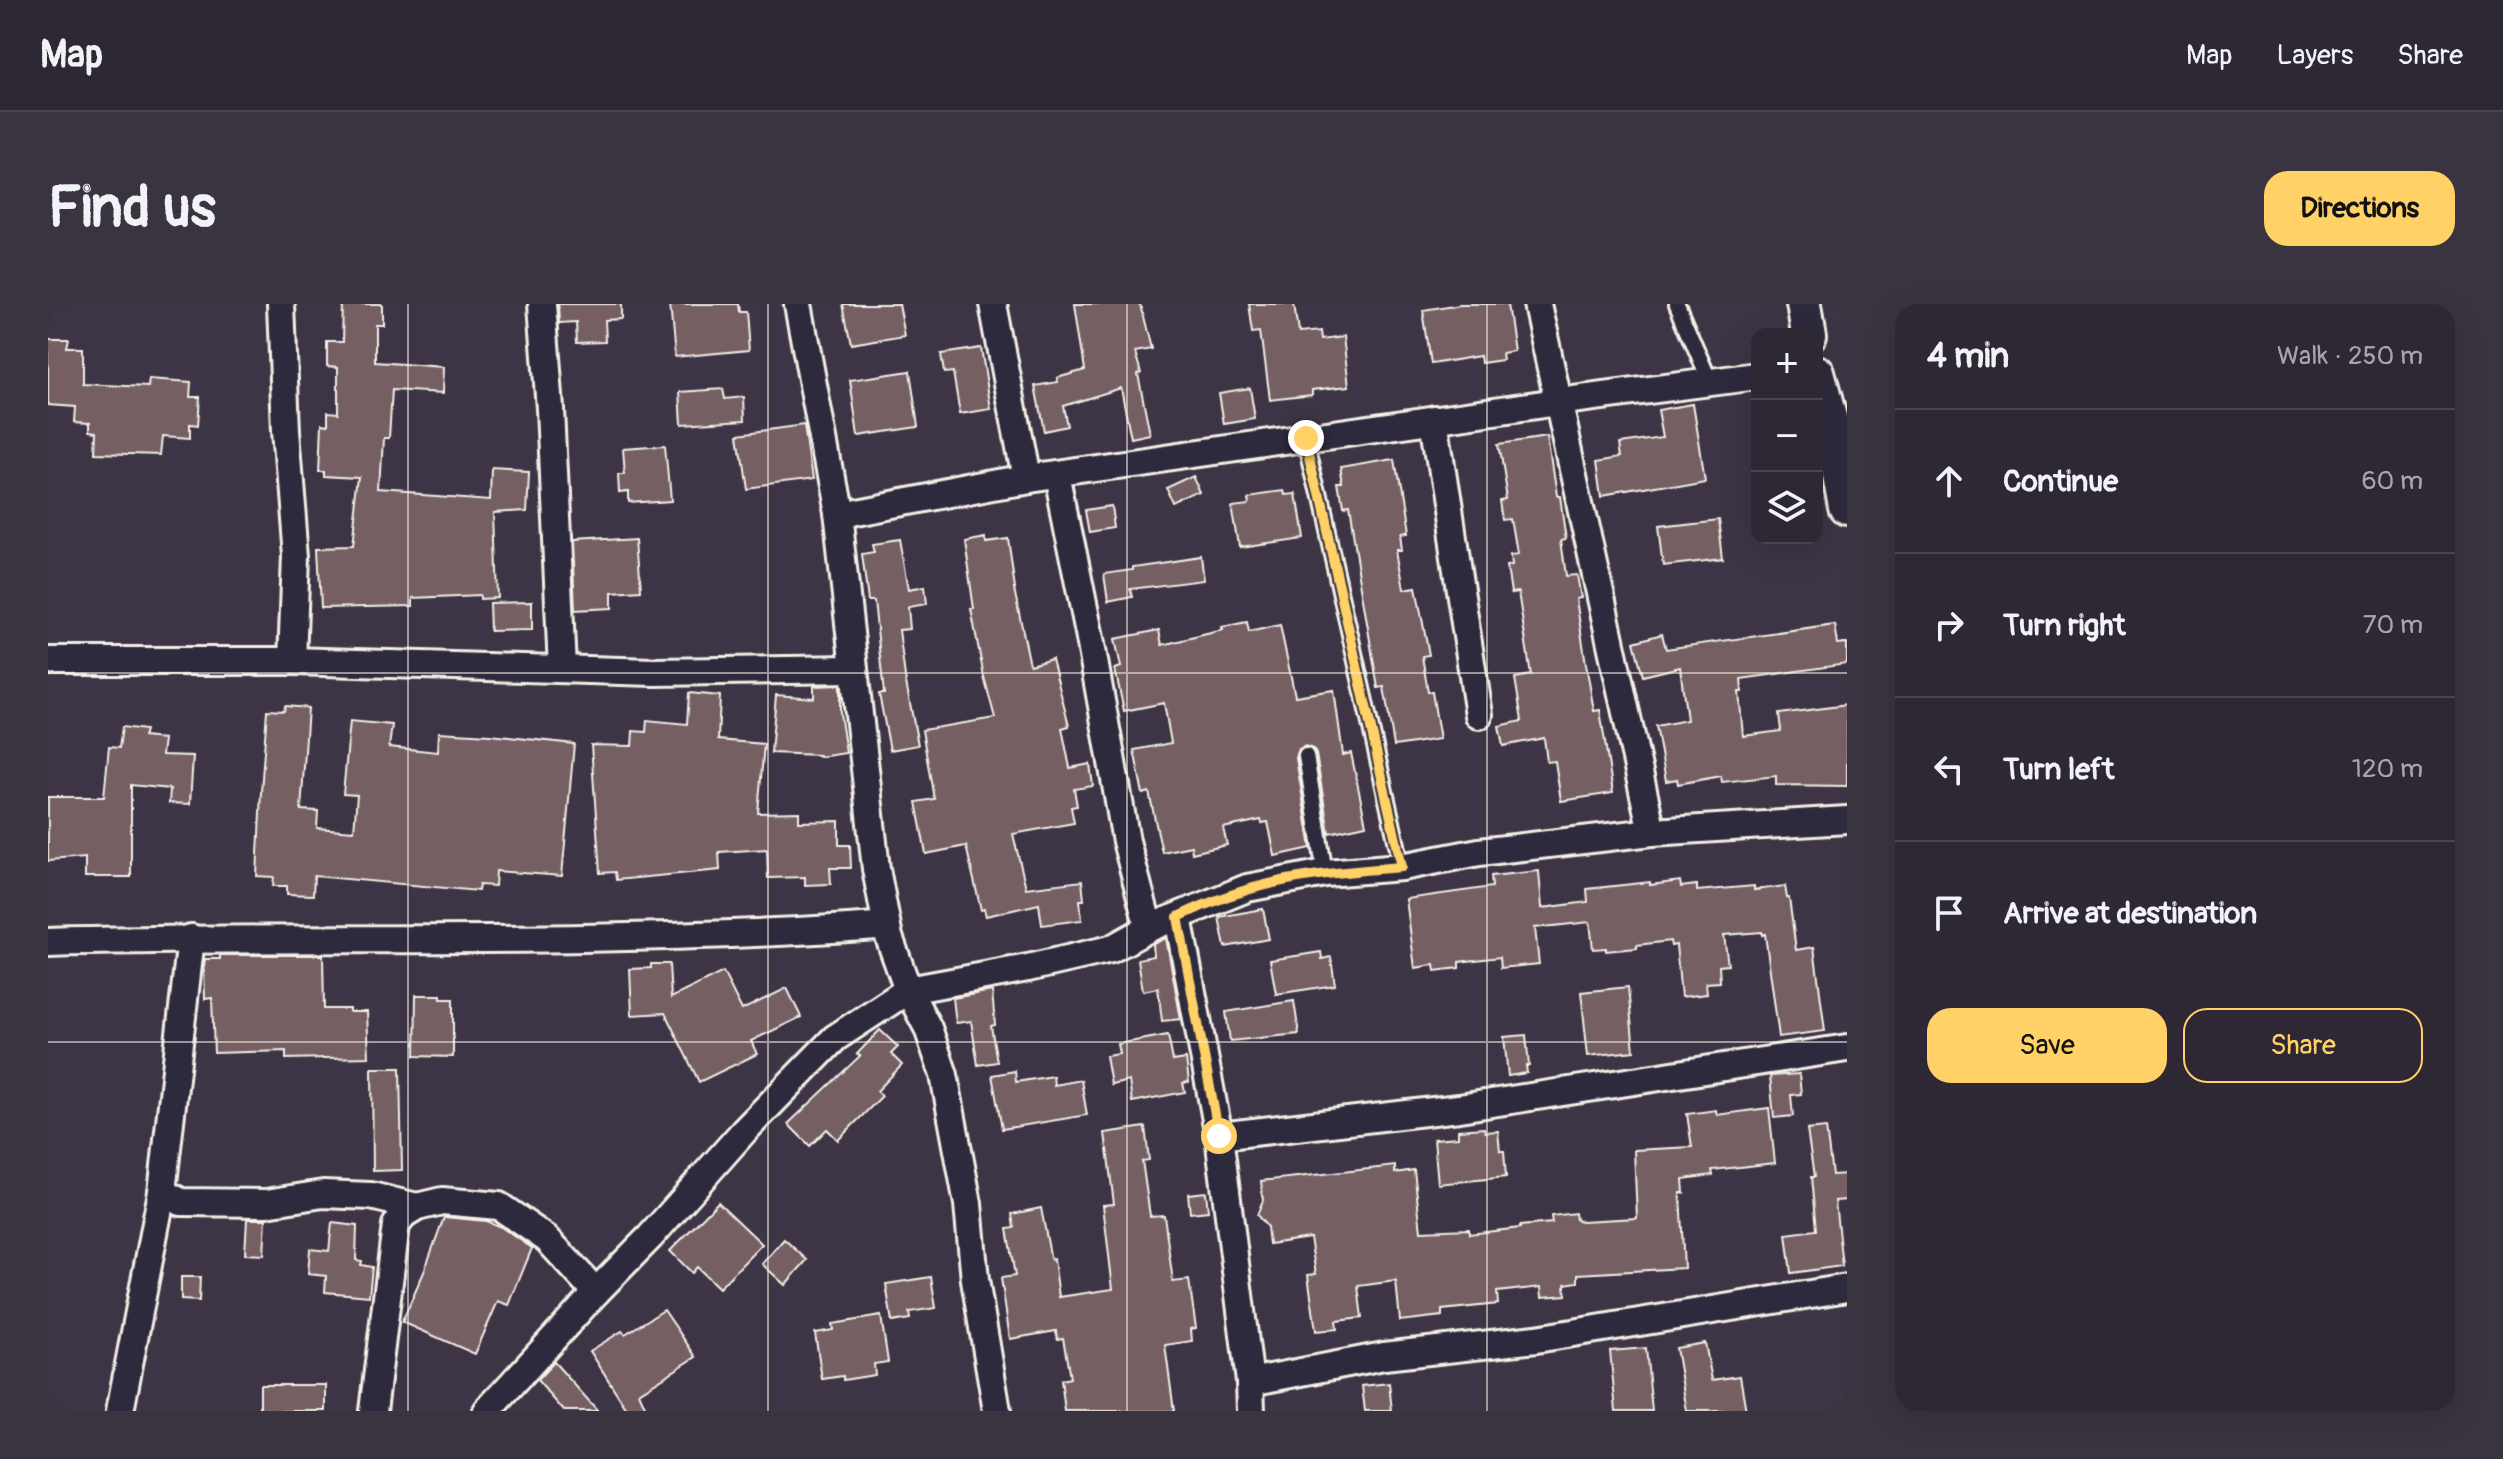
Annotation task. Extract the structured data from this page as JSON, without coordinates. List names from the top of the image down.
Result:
{
  "page": {
    "header": "Map",
    "nav": ["Map", "Layers", "Share"],
    "buttons": [
      "Directions",
      ["Save", "Share"]
    ],
    "title": "Find us",
    "heading": ["4 min", "Walk · 250 m"],
    "map_buttons": ["+", "−"],
    "list": [
      ["Continue", "60 m"],
      ["Turn right", "70 m"],
      ["Turn left", "120 m"],
      "Arrive at destination"
    ]
  }
}
